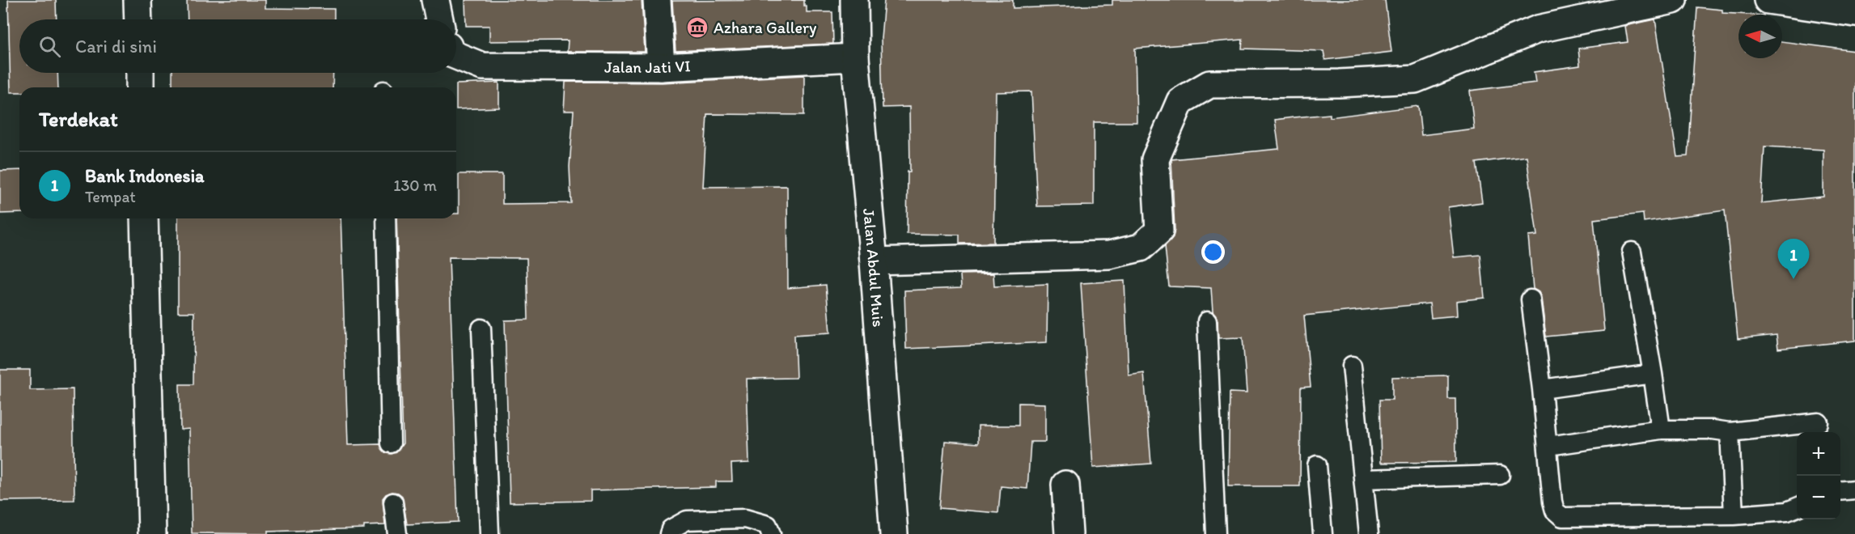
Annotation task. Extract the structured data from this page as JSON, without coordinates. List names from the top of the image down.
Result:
{
  "streets": {
    "street": ["Jalan Jati VI", "Jalan Abdul Muis"]
  },
  "crossings": [
    ["Jalan Jati VI", "Jalan Abdul Muis"]
  ],
  "places": {
    "museum": ["Azhara Gallery"]
  },
  "north": "left",
  "page": {
    "search": "Cari di sini",
    "heading": "Terdekat",
    "list": [
      {
        "mark": "1",
        "name": "Bank Indonesia",
        "note": "Tempat",
        "value": "130 m"
      }
    ],
    "pins": "1",
    "map_buttons": ["+", "−"]
  }
}
